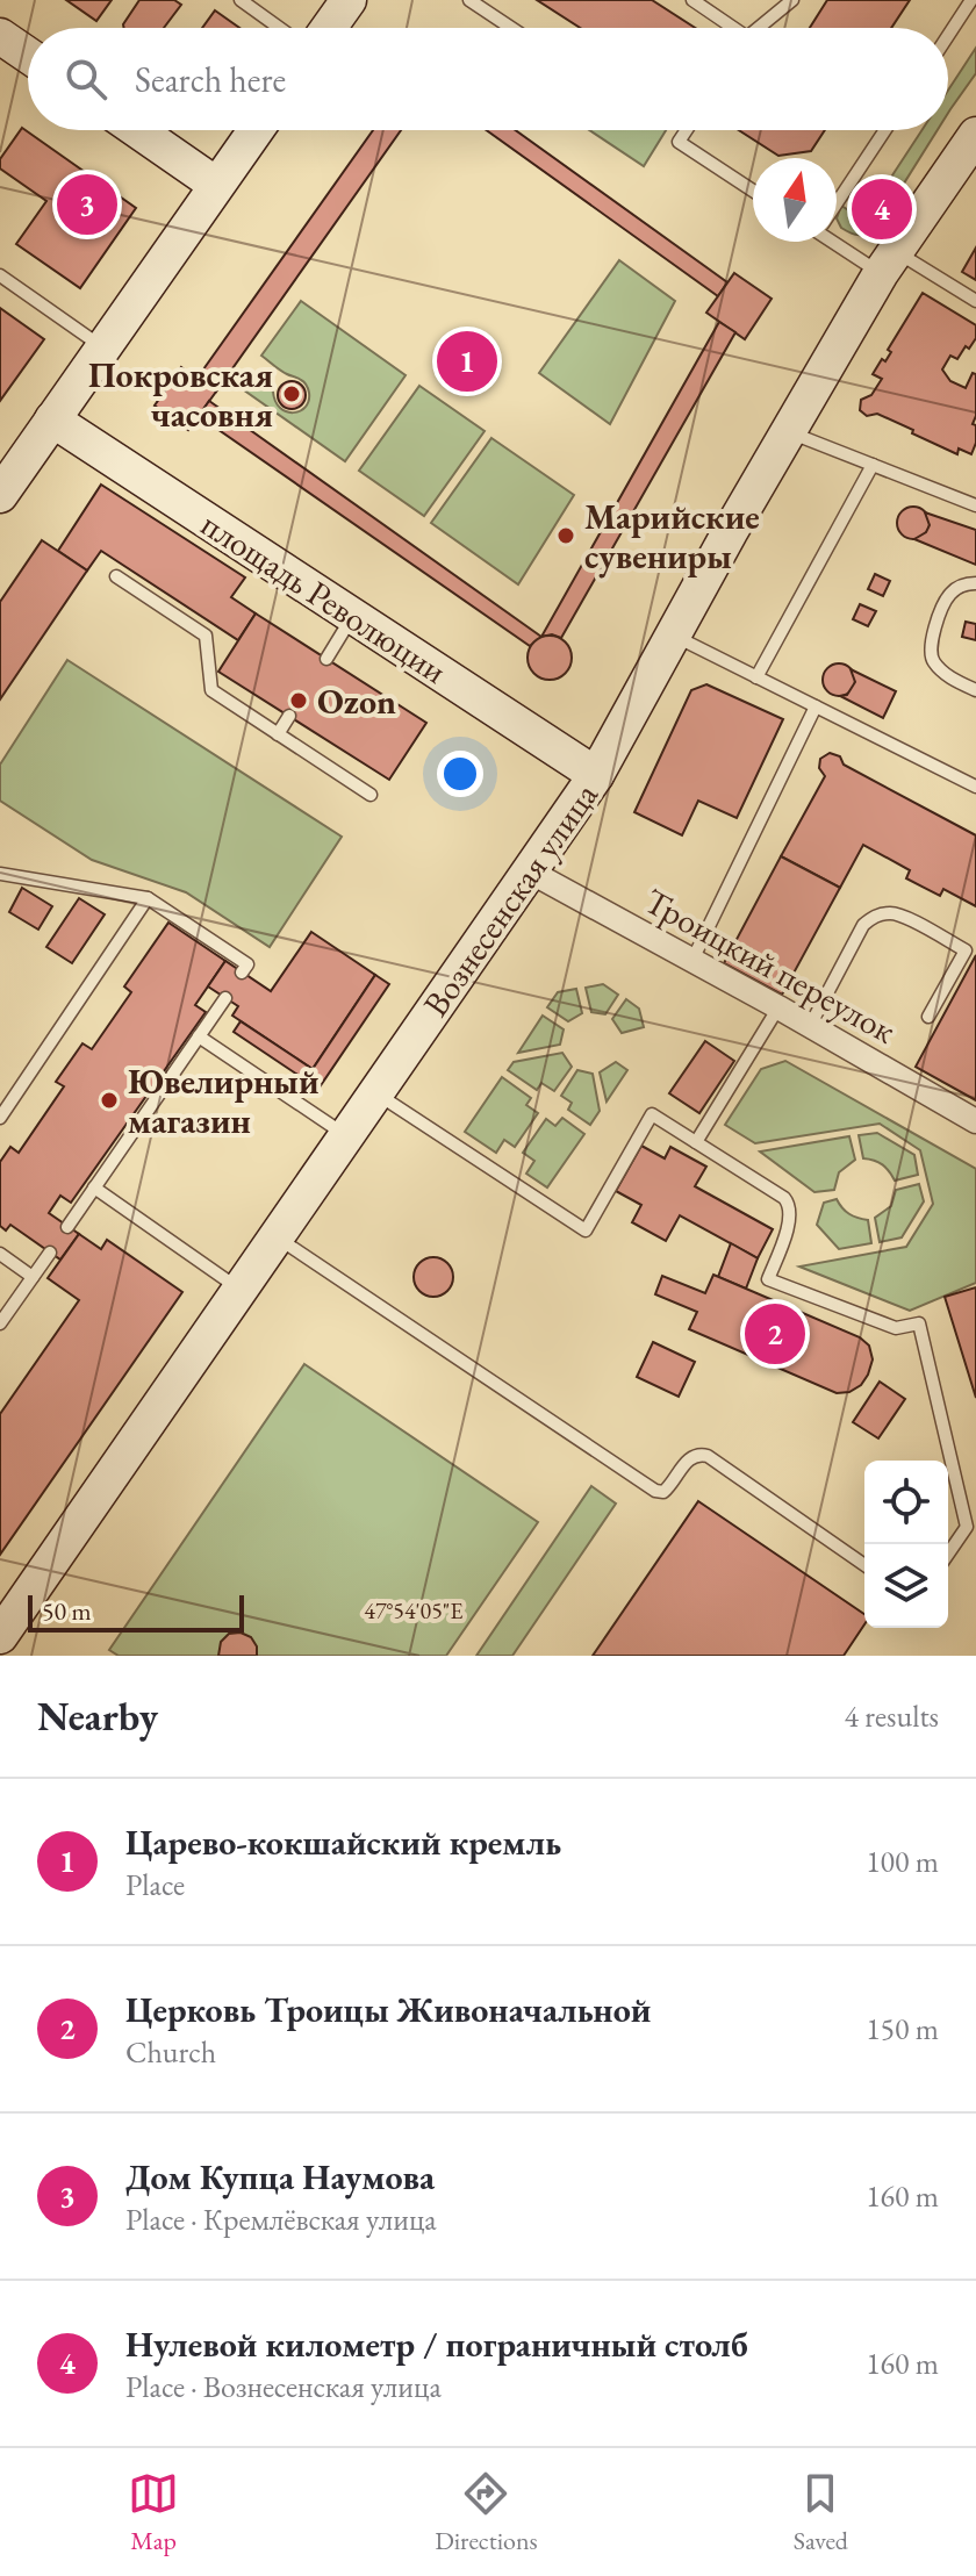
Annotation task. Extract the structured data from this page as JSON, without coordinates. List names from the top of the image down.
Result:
{
  "streets": {
    "main road": ["площадь Революции", "Вознесенская улица"],
    "street": ["Троицкий переулок"]
  },
  "crossings": [
    ["площадь Революции", "Вознесенская улица"],
    ["Вознесенская улица", "Троицкий переулок"]
  ],
  "places": [
    "Покровская часовня",
    "Марийские сувениры",
    "Ozon",
    "Ювелирный магазин"
  ],
  "scale_bar": "50 m",
  "north": "top",
  "page": {
    "search": "Search here",
    "pins": [
      "3",
      "4",
      "1",
      "2"
    ],
    "scale": "50 m",
    "heading": ["Nearby", "4 results"],
    "list": [
      {
        "mark": "1",
        "name": "Царево-кокшайский кремль",
        "note": "Place",
        "value": "100 m"
      },
      {
        "mark": "2",
        "name": "Церковь Троицы Живоначальной",
        "note": "Church",
        "value": "150 m"
      },
      {
        "mark": "3",
        "name": "Дом Купца Наумова",
        "note": "Place · Кремлёвская улица",
        "value": "160 m"
      },
      {
        "mark": "4",
        "name": "Нулевой километр / пограничный столб",
        "note": "Place · Вознесенская улица",
        "value": "160 m"
      }
    ],
    "nav": ["Map", "Directions", "Saved"]
  },
  "coordinates": ["47°54'05\"E"]
}
